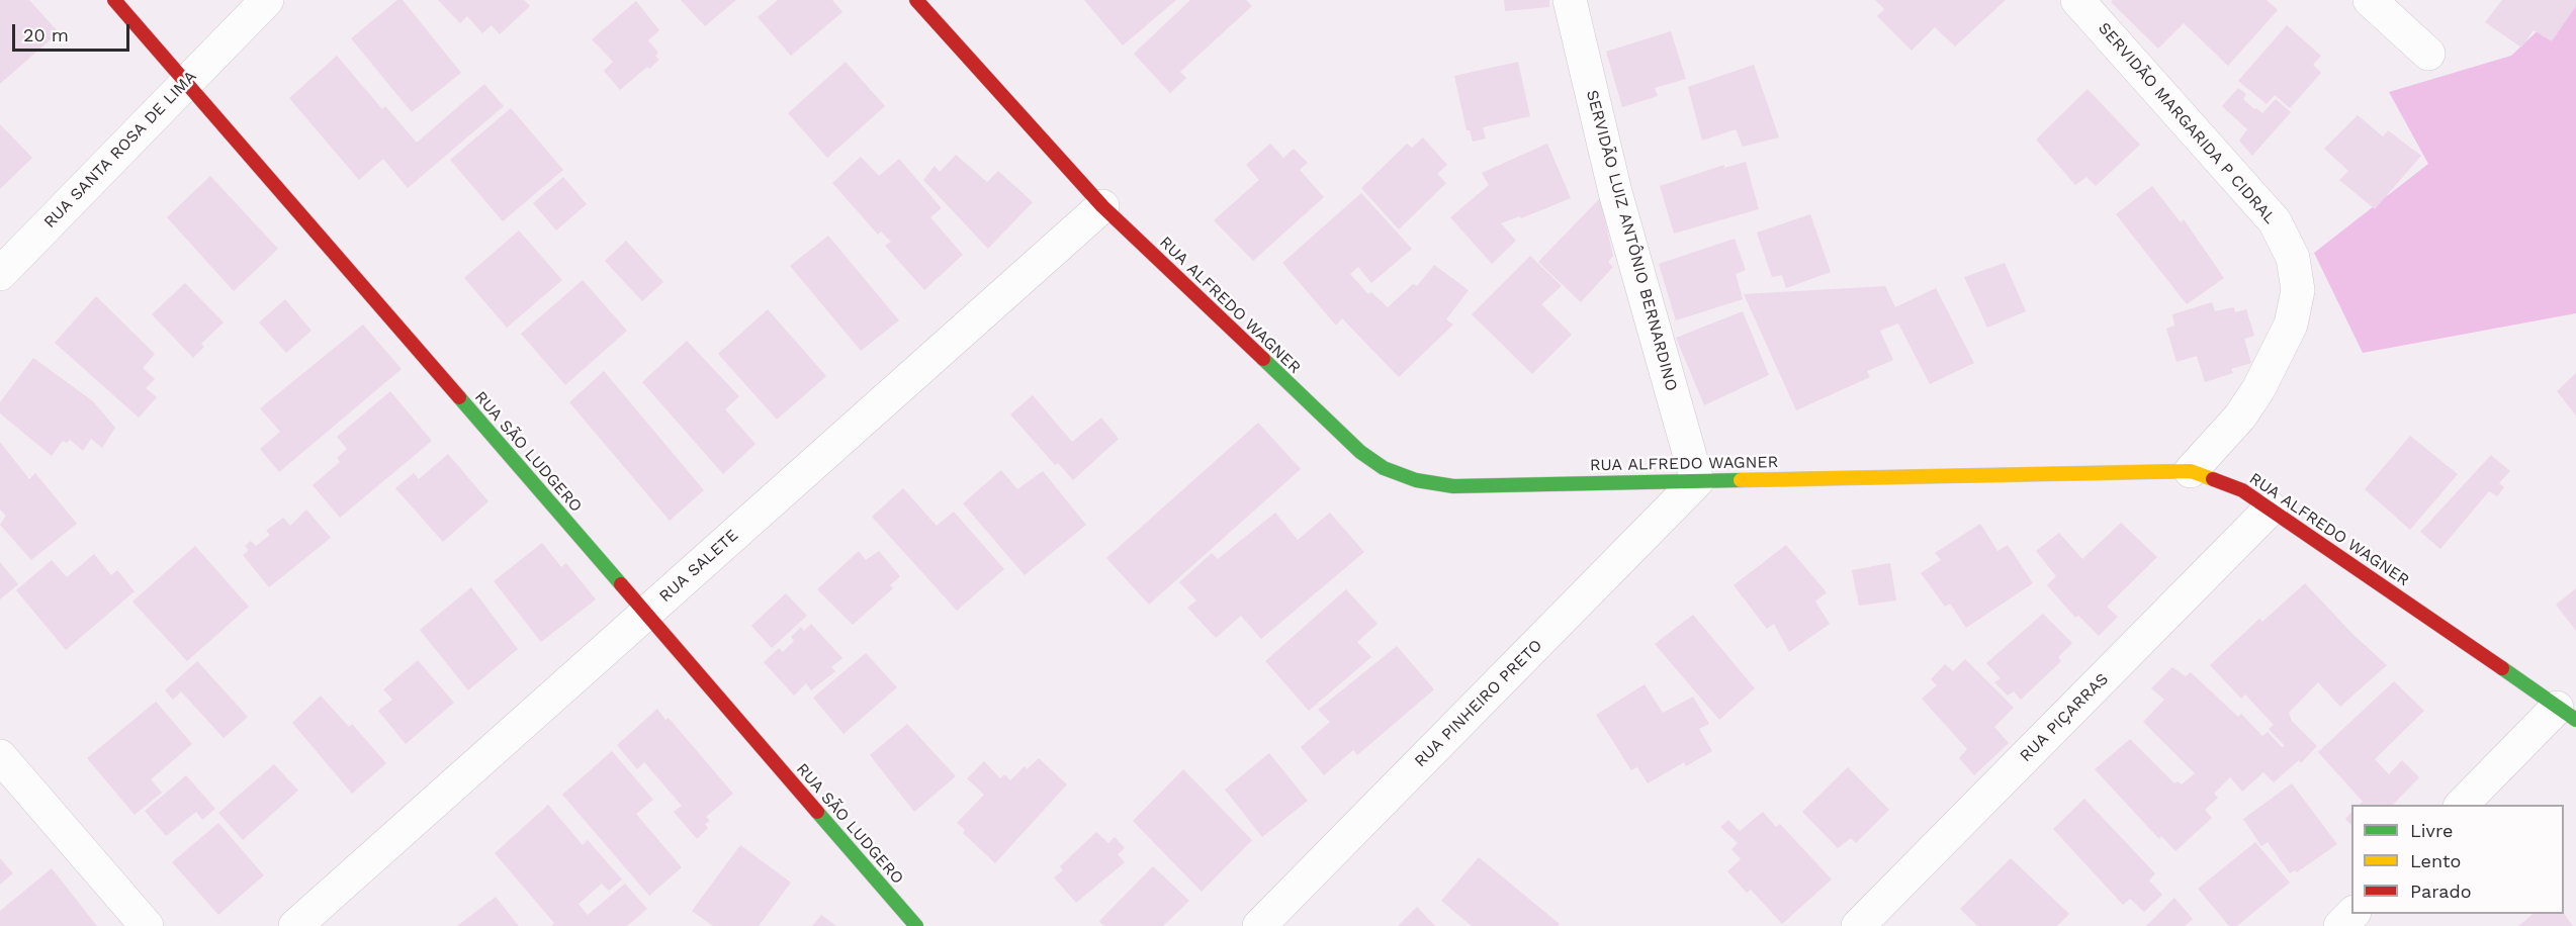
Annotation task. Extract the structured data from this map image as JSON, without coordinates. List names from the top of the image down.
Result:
{
  "streets": {
    "street": [
      "SERVIDÃO MARGARIDA P CIDRAL",
      "RUA SANTA ROSA DE LIMA",
      "SERVIDÃO LUIZ ANTÔNIO BERNARDINO",
      "RUA ALFREDO WAGNER",
      "RUA SÃO LUDGERO",
      "RUA SALETE",
      "RUA PINHEIRO PRETO",
      "RUA PIÇARRAS"
    ]
  },
  "crossings": [
    ["SERVIDÃO MARGARIDA P CIDRAL", "RUA ALFREDO WAGNER"],
    ["RUA SANTA ROSA DE LIMA", "RUA SÃO LUDGERO"],
    ["SERVIDÃO LUIZ ANTÔNIO BERNARDINO", "RUA ALFREDO WAGNER"],
    ["SERVIDÃO LUIZ ANTÔNIO BERNARDINO", "RUA PINHEIRO PRETO"],
    ["RUA ALFREDO WAGNER", "RUA SALETE"],
    ["RUA ALFREDO WAGNER", "RUA PINHEIRO PRETO"],
    ["RUA ALFREDO WAGNER", "RUA PIÇARRAS"],
    ["RUA SÃO LUDGERO", "RUA SALETE"]
  ],
  "legend": ["Livre", "Lento", "Parado"],
  "scale_bar": "20 m"
}
